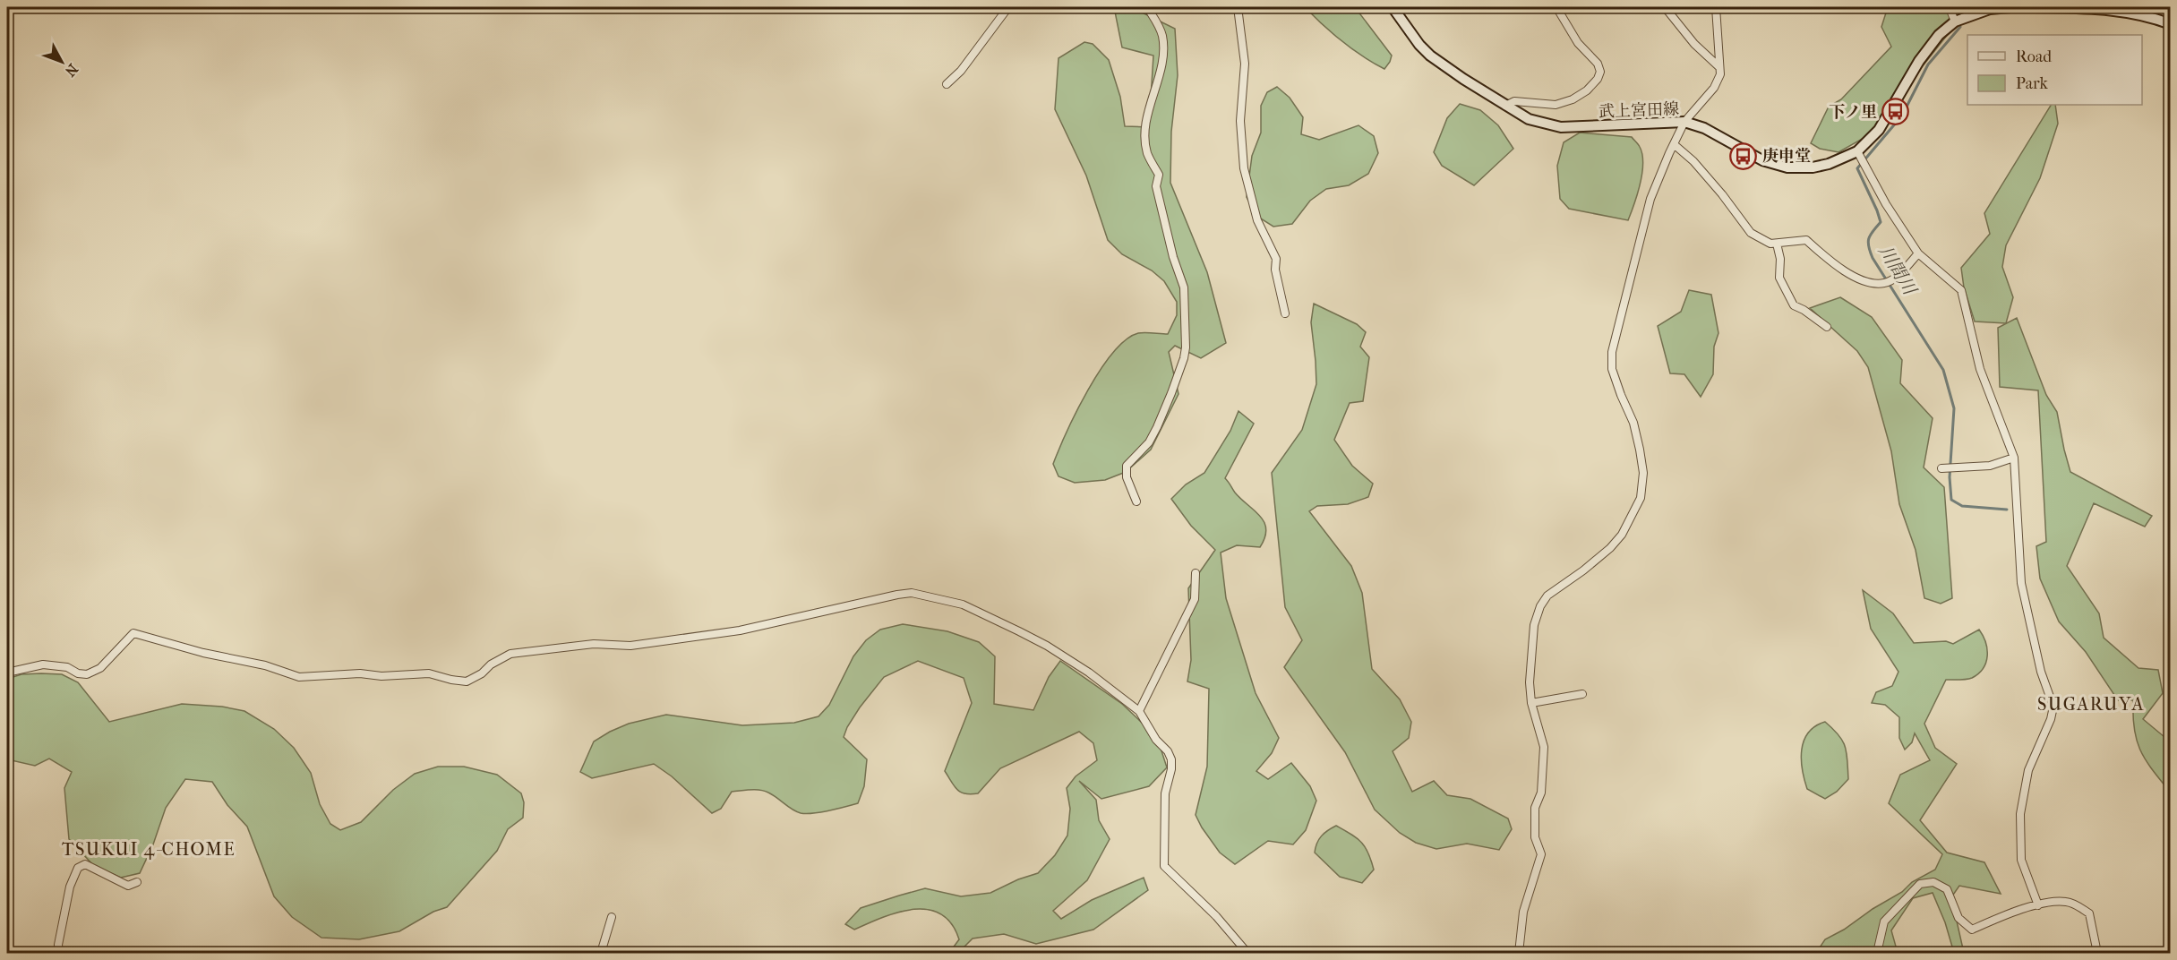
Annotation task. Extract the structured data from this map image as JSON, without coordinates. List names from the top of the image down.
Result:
{
  "streets": {
    "main road": ["武上宮田線"]
  },
  "districts": ["SUGARUYA", "TSUKUI 4-CHOME"],
  "water": ["川間川"],
  "places": {
    "bus stop": ["下ノ里", "庚申堂"]
  },
  "legend": ["Road", "Park"],
  "north": "bottom right"
}
